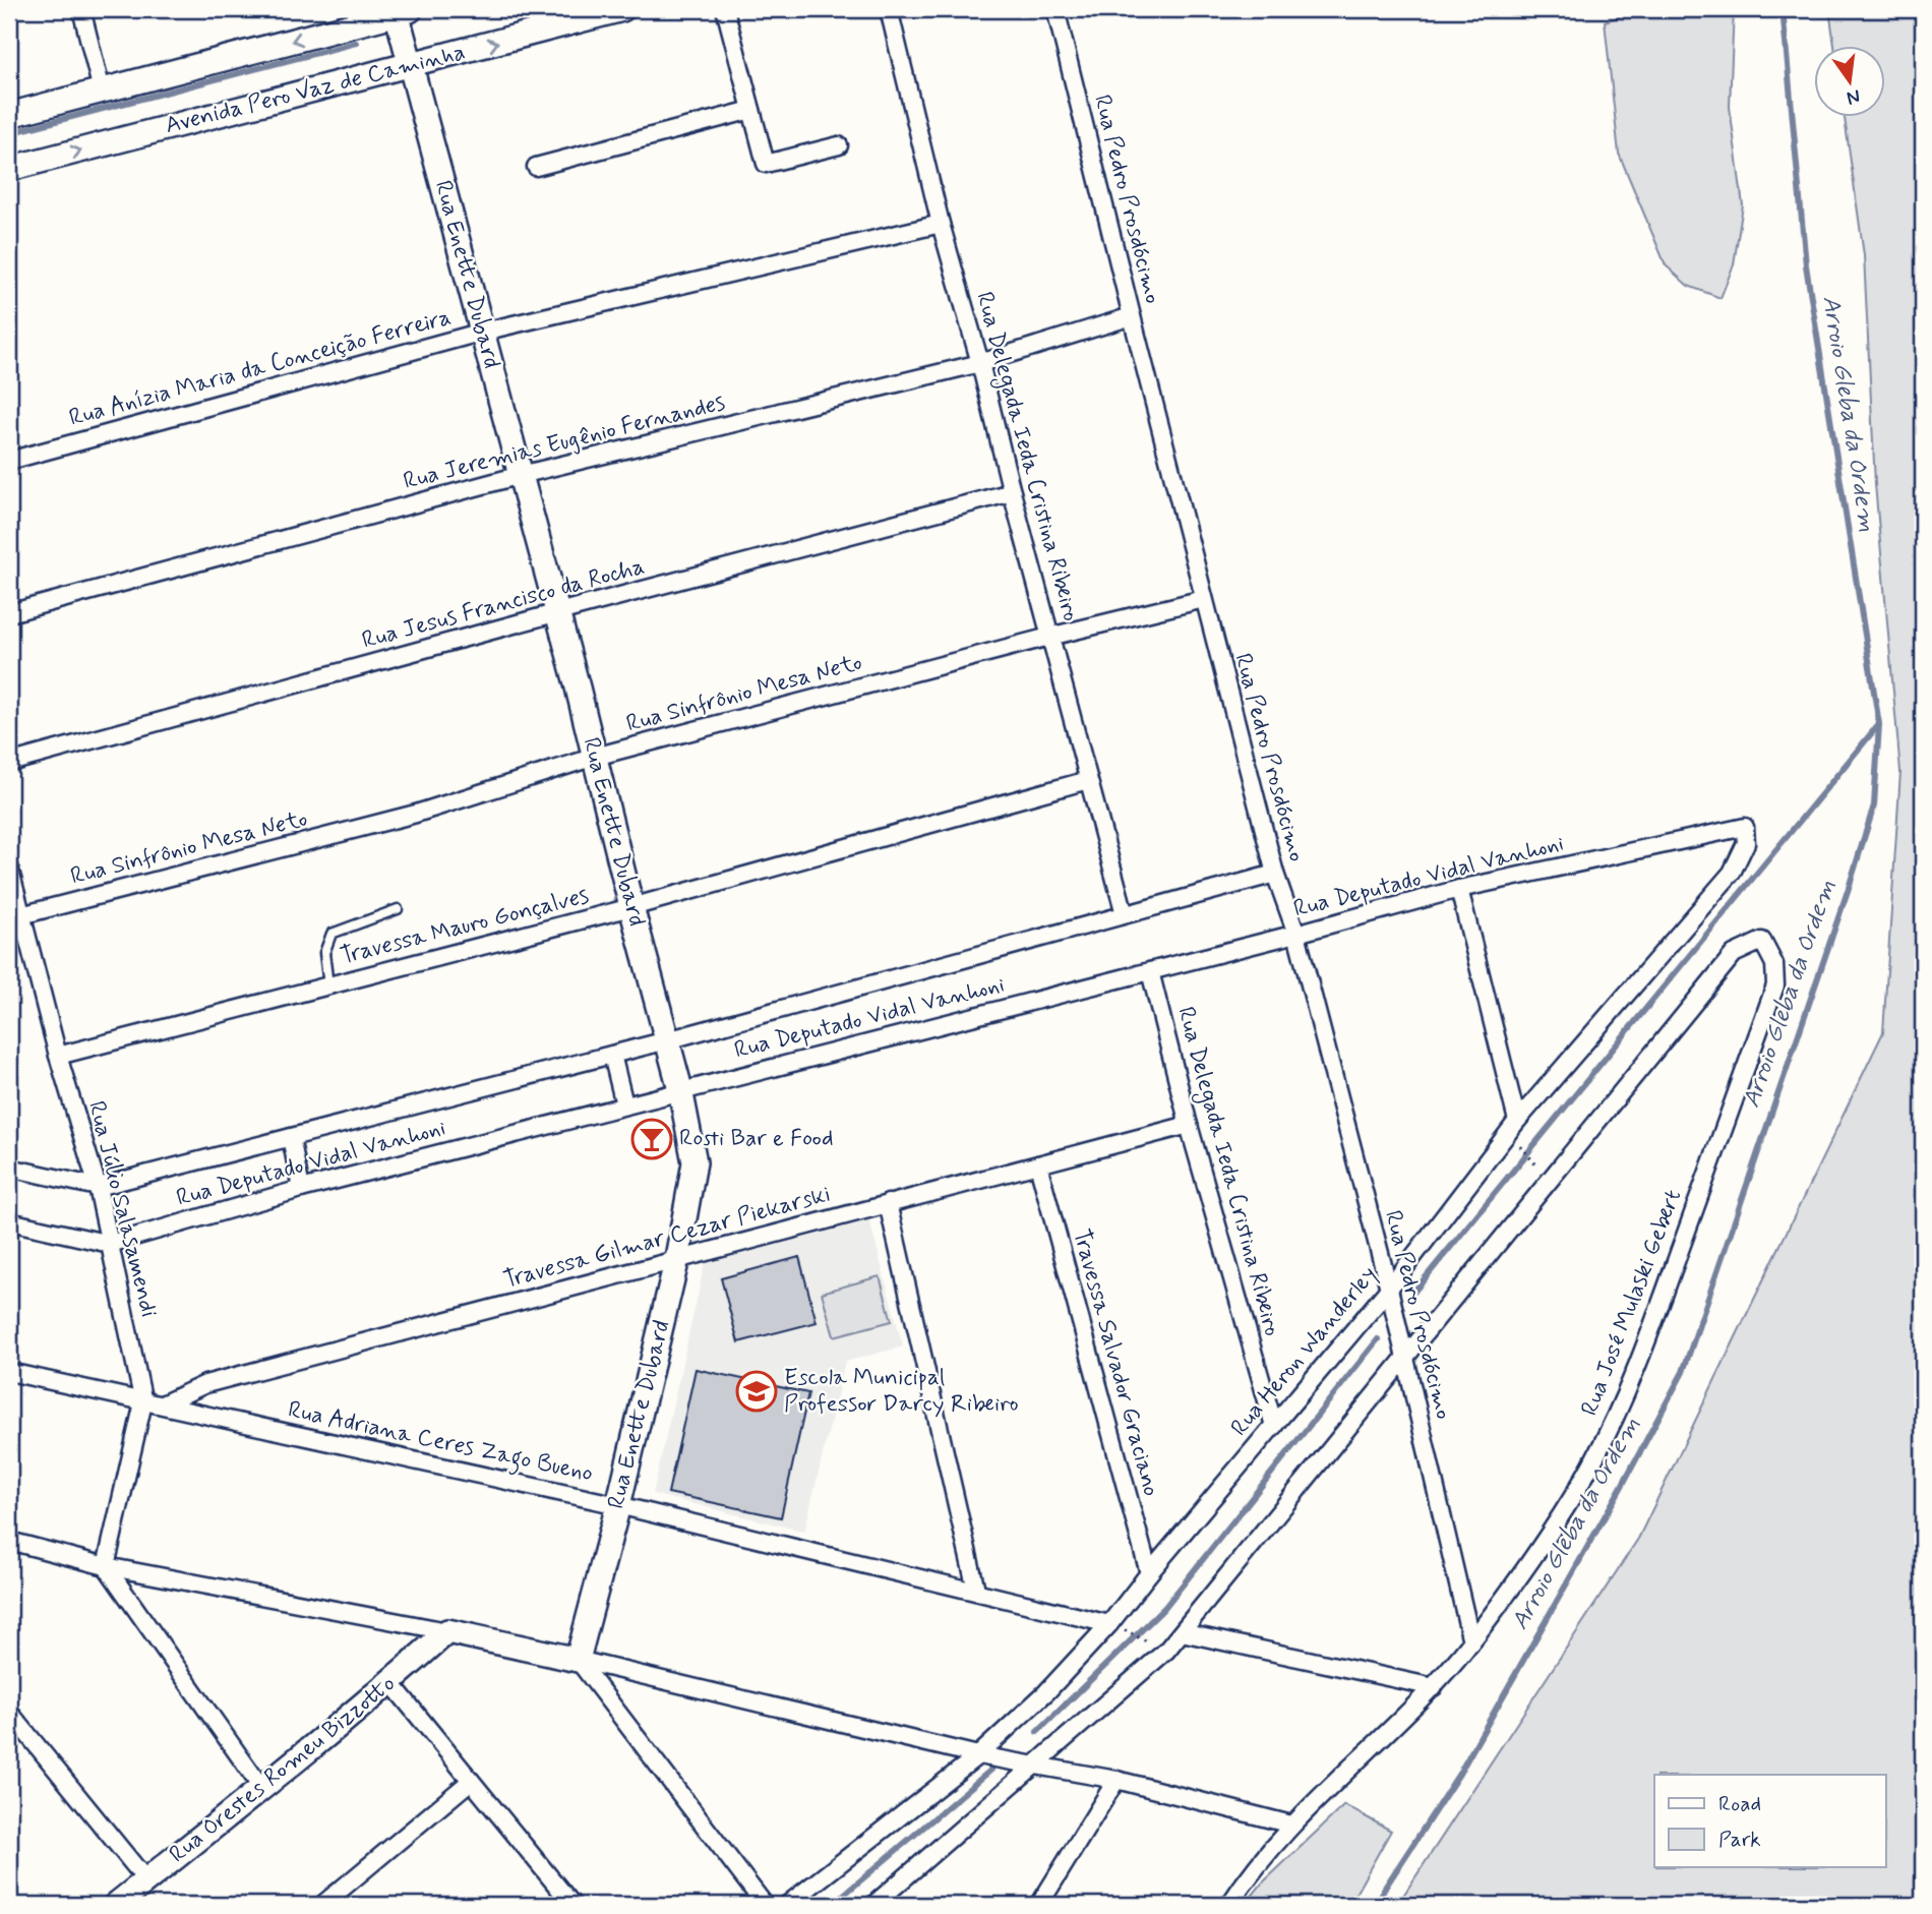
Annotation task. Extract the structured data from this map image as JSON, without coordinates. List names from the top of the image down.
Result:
{
  "streets": {
    "street": [
      "Avenida Pero Vaz de Caminha",
      "Rua Pedro Prosdócimo",
      "Rua Enette Dubard",
      "Rua Anízia Maria da Conceição Ferreira",
      "Rua Jeremias Eugênio Fernandes",
      "Rua Delegada Ieda Cristina Ribeiro",
      "Rua Jesus Francisco da Rocha",
      "Rua Sinfrônio Mesa Neto",
      "Rua Deputado Vidal Vanhoni",
      "Travessa Mauro Gonçalves",
      "Rua Júlio Salasamendi",
      "Travessa Gilmar Cezar Piekarski",
      "Rua José Mulaski Gebert",
      "Rua Heron Wanderley",
      "Travessa Salvador Graciano",
      "Rua Adriana Ceres Zago Bueno",
      "Rua Orestes Romeu Bizzotto"
    ]
  },
  "crossings": [
    ["Avenida Pero Vaz de Caminha", "Rua Enette Dubard"],
    ["Rua Pedro Prosdócimo", "Rua Jeremias Eugênio Fernandes"],
    ["Rua Pedro Prosdócimo", "Rua Sinfrônio Mesa Neto"],
    ["Rua Pedro Prosdócimo", "Rua Deputado Vidal Vanhoni"],
    ["Rua Pedro Prosdócimo", "Rua José Mulaski Gebert"],
    ["Rua Pedro Prosdócimo", "Rua Heron Wanderley"],
    ["Rua Enette Dubard", "Rua Anízia Maria da Conceição Ferreira"],
    ["Rua Enette Dubard", "Rua Jeremias Eugênio Fernandes"],
    ["Rua Enette Dubard", "Rua Jesus Francisco da Rocha"],
    ["Rua Enette Dubard", "Rua Sinfrônio Mesa Neto"],
    ["Rua Enette Dubard", "Rua Deputado Vidal Vanhoni"],
    ["Rua Enette Dubard", "Travessa Mauro Gonçalves"],
    ["Rua Enette Dubard", "Travessa Gilmar Cezar Piekarski"],
    ["Rua Enette Dubard", "Rua Adriana Ceres Zago Bueno"],
    ["Rua Anízia Maria da Conceição Ferreira", "Rua Delegada Ieda Cristina Ribeiro"],
    ["Rua Jeremias Eugênio Fernandes", "Rua Delegada Ieda Cristina Ribeiro"],
    ["Rua Delegada Ieda Cristina Ribeiro", "Rua Jesus Francisco da Rocha"],
    ["Rua Delegada Ieda Cristina Ribeiro", "Rua Sinfrônio Mesa Neto"],
    ["Rua Delegada Ieda Cristina Ribeiro", "Rua Deputado Vidal Vanhoni"],
    ["Rua Delegada Ieda Cristina Ribeiro", "Travessa Mauro Gonçalves"],
    ["Rua Delegada Ieda Cristina Ribeiro", "Travessa Gilmar Cezar Piekarski"],
    ["Rua Delegada Ieda Cristina Ribeiro", "Rua Heron Wanderley"],
    ["Rua Sinfrônio Mesa Neto", "Rua Júlio Salasamendi"],
    ["Rua Deputado Vidal Vanhoni", "Rua Júlio Salasamendi"],
    ["Rua Deputado Vidal Vanhoni", "Rua Heron Wanderley"],
    ["Travessa Mauro Gonçalves", "Rua Júlio Salasamendi"],
    ["Rua Júlio Salasamendi", "Rua Adriana Ceres Zago Bueno"],
    ["Travessa Gilmar Cezar Piekarski", "Travessa Salvador Graciano"],
    ["Travessa Gilmar Cezar Piekarski", "Rua Adriana Ceres Zago Bueno"],
    ["Rua Heron Wanderley", "Travessa Salvador Graciano"],
    ["Rua Heron Wanderley", "Rua Adriana Ceres Zago Bueno"]
  ],
  "water": ["Arroio Gleba da Ordem"],
  "places": {
    "bar": ["Rosti Bar e Food"],
    "school or university": ["Escola Municipal Professor Darcy Ribeiro"]
  },
  "legend": ["Road", "Park"],
  "north": "bottom"
}
